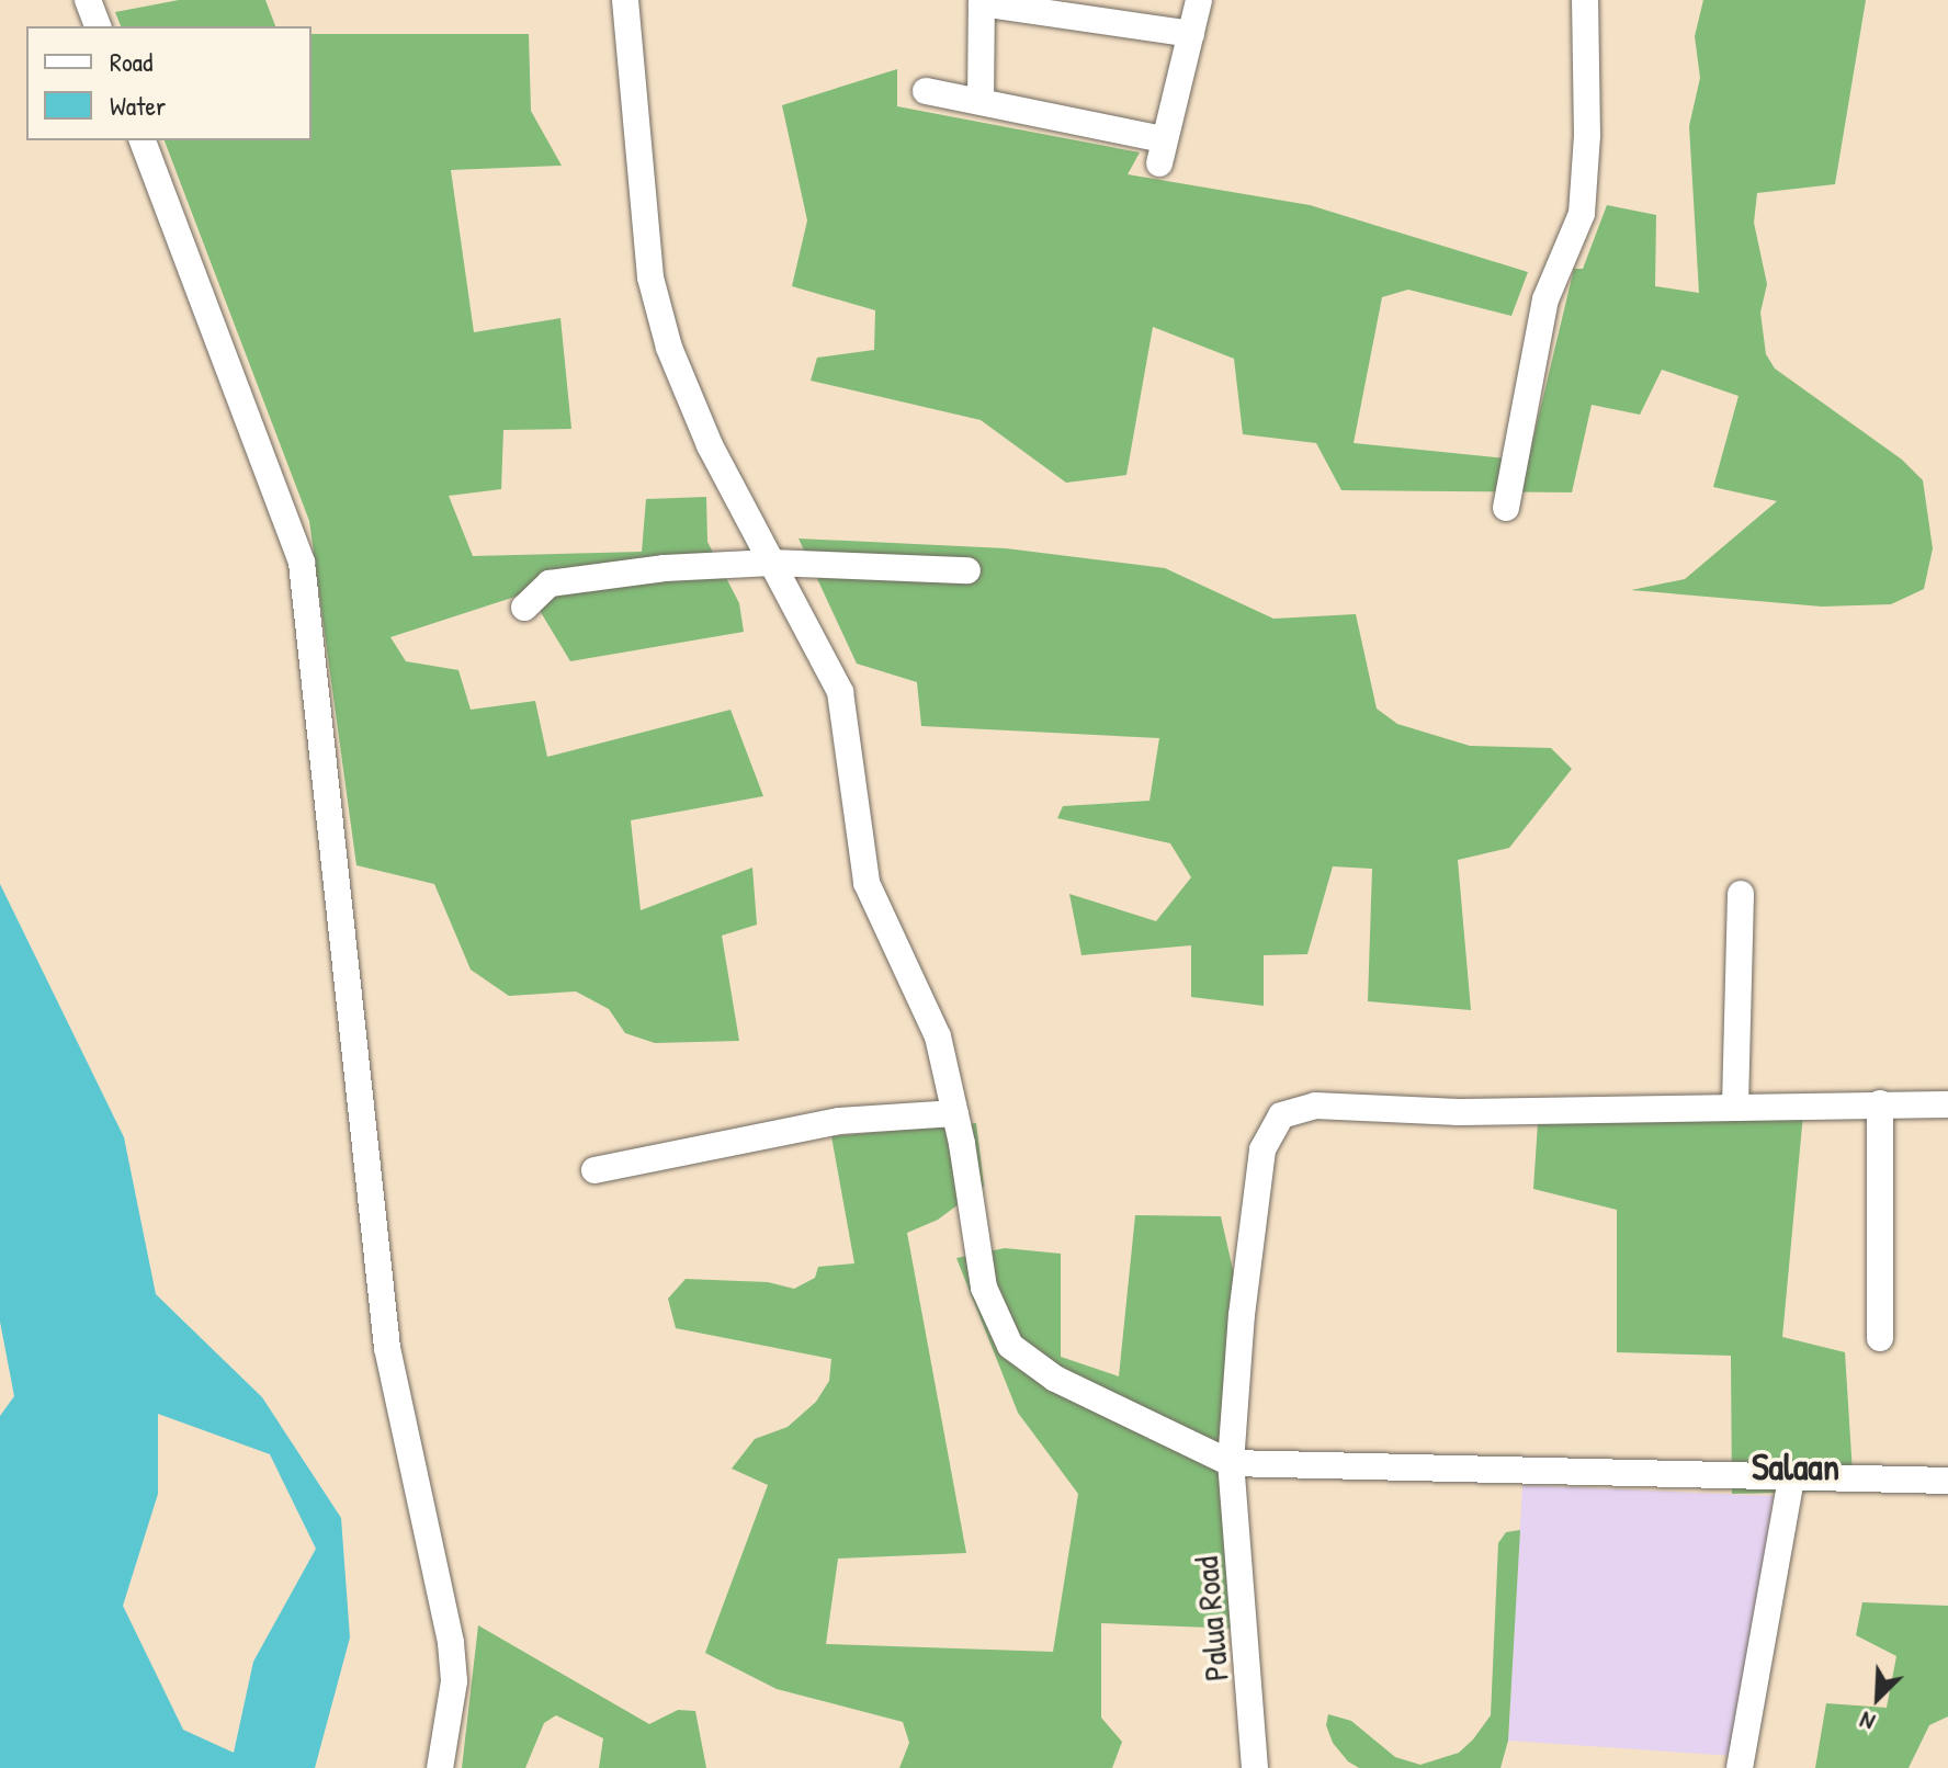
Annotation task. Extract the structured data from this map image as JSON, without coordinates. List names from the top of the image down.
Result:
{
  "streets": {
    "street": ["Palua Road"]
  },
  "districts": ["Salaan"],
  "legend": ["Road", "Water"],
  "north": "bottom left"
}
